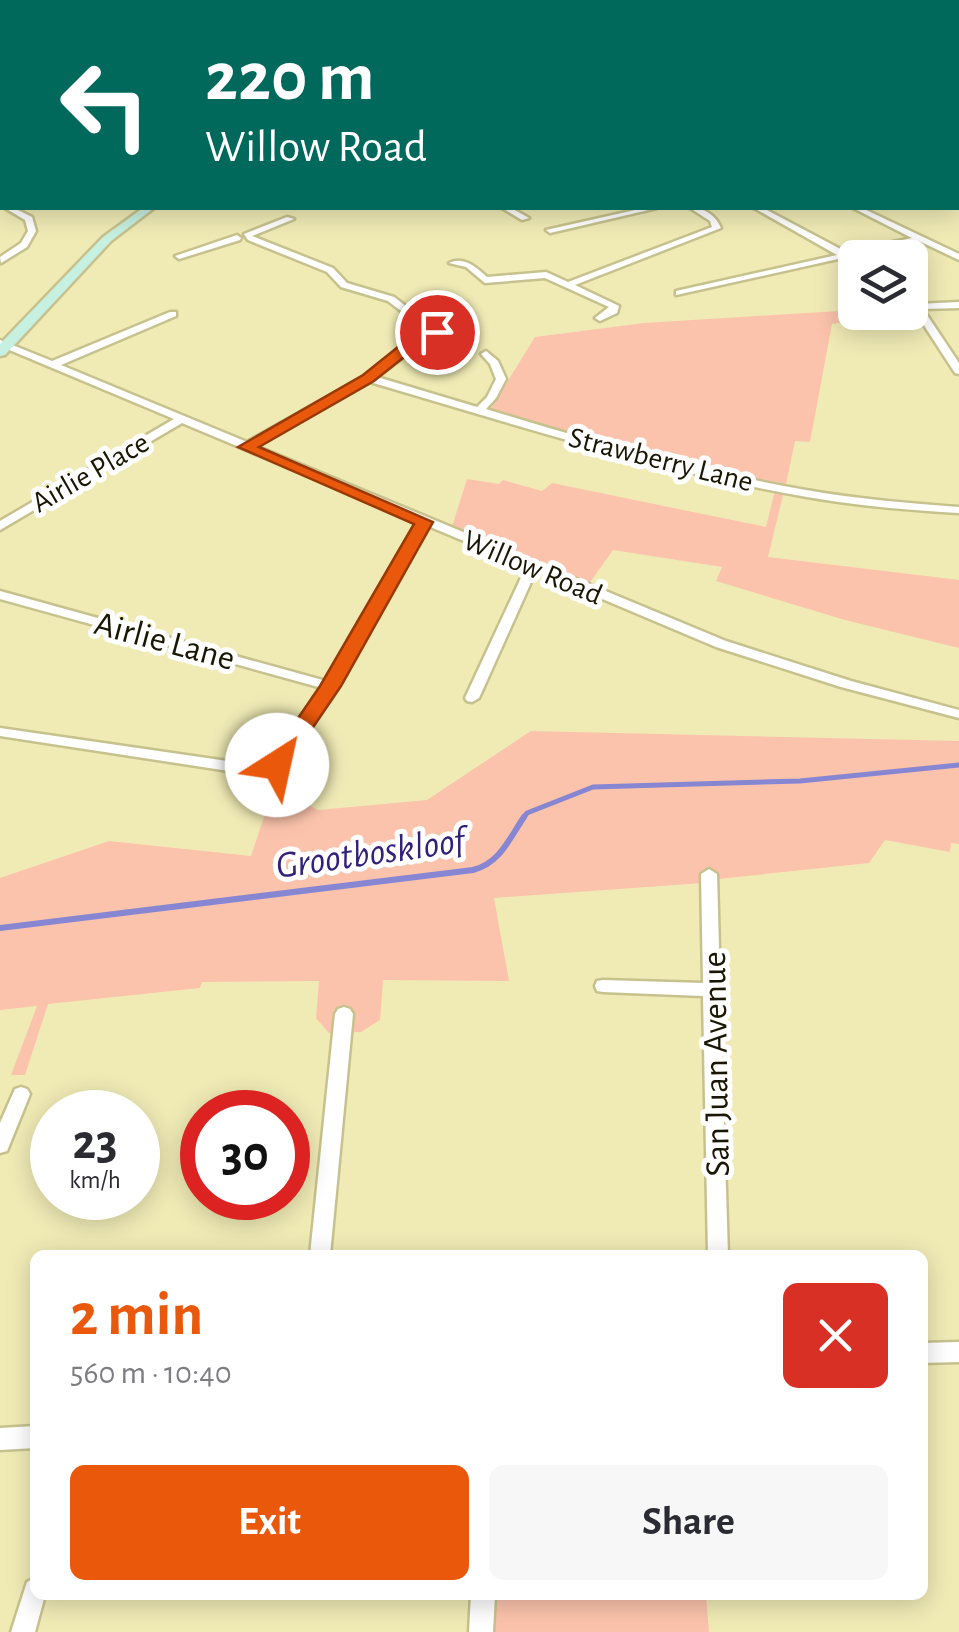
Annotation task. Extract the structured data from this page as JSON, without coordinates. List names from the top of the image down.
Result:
{
  "streets": {
    "street": [
      "Strawberry Lane",
      "Airlie Place",
      "Willow Road",
      "Airlie Lane",
      "San Juan Avenue"
    ]
  },
  "crossings": [
    ["Airlie Place", "Willow Road"]
  ],
  "water": ["Grootboskloof"],
  "page": {
    "turn": ["220 m", "Willow Road"],
    "speed": "23 km/h",
    "limit": "30",
    "heading": ["2 min", "560 m · 10:40"],
    "buttons": ["Exit", "Share"]
  }
}
